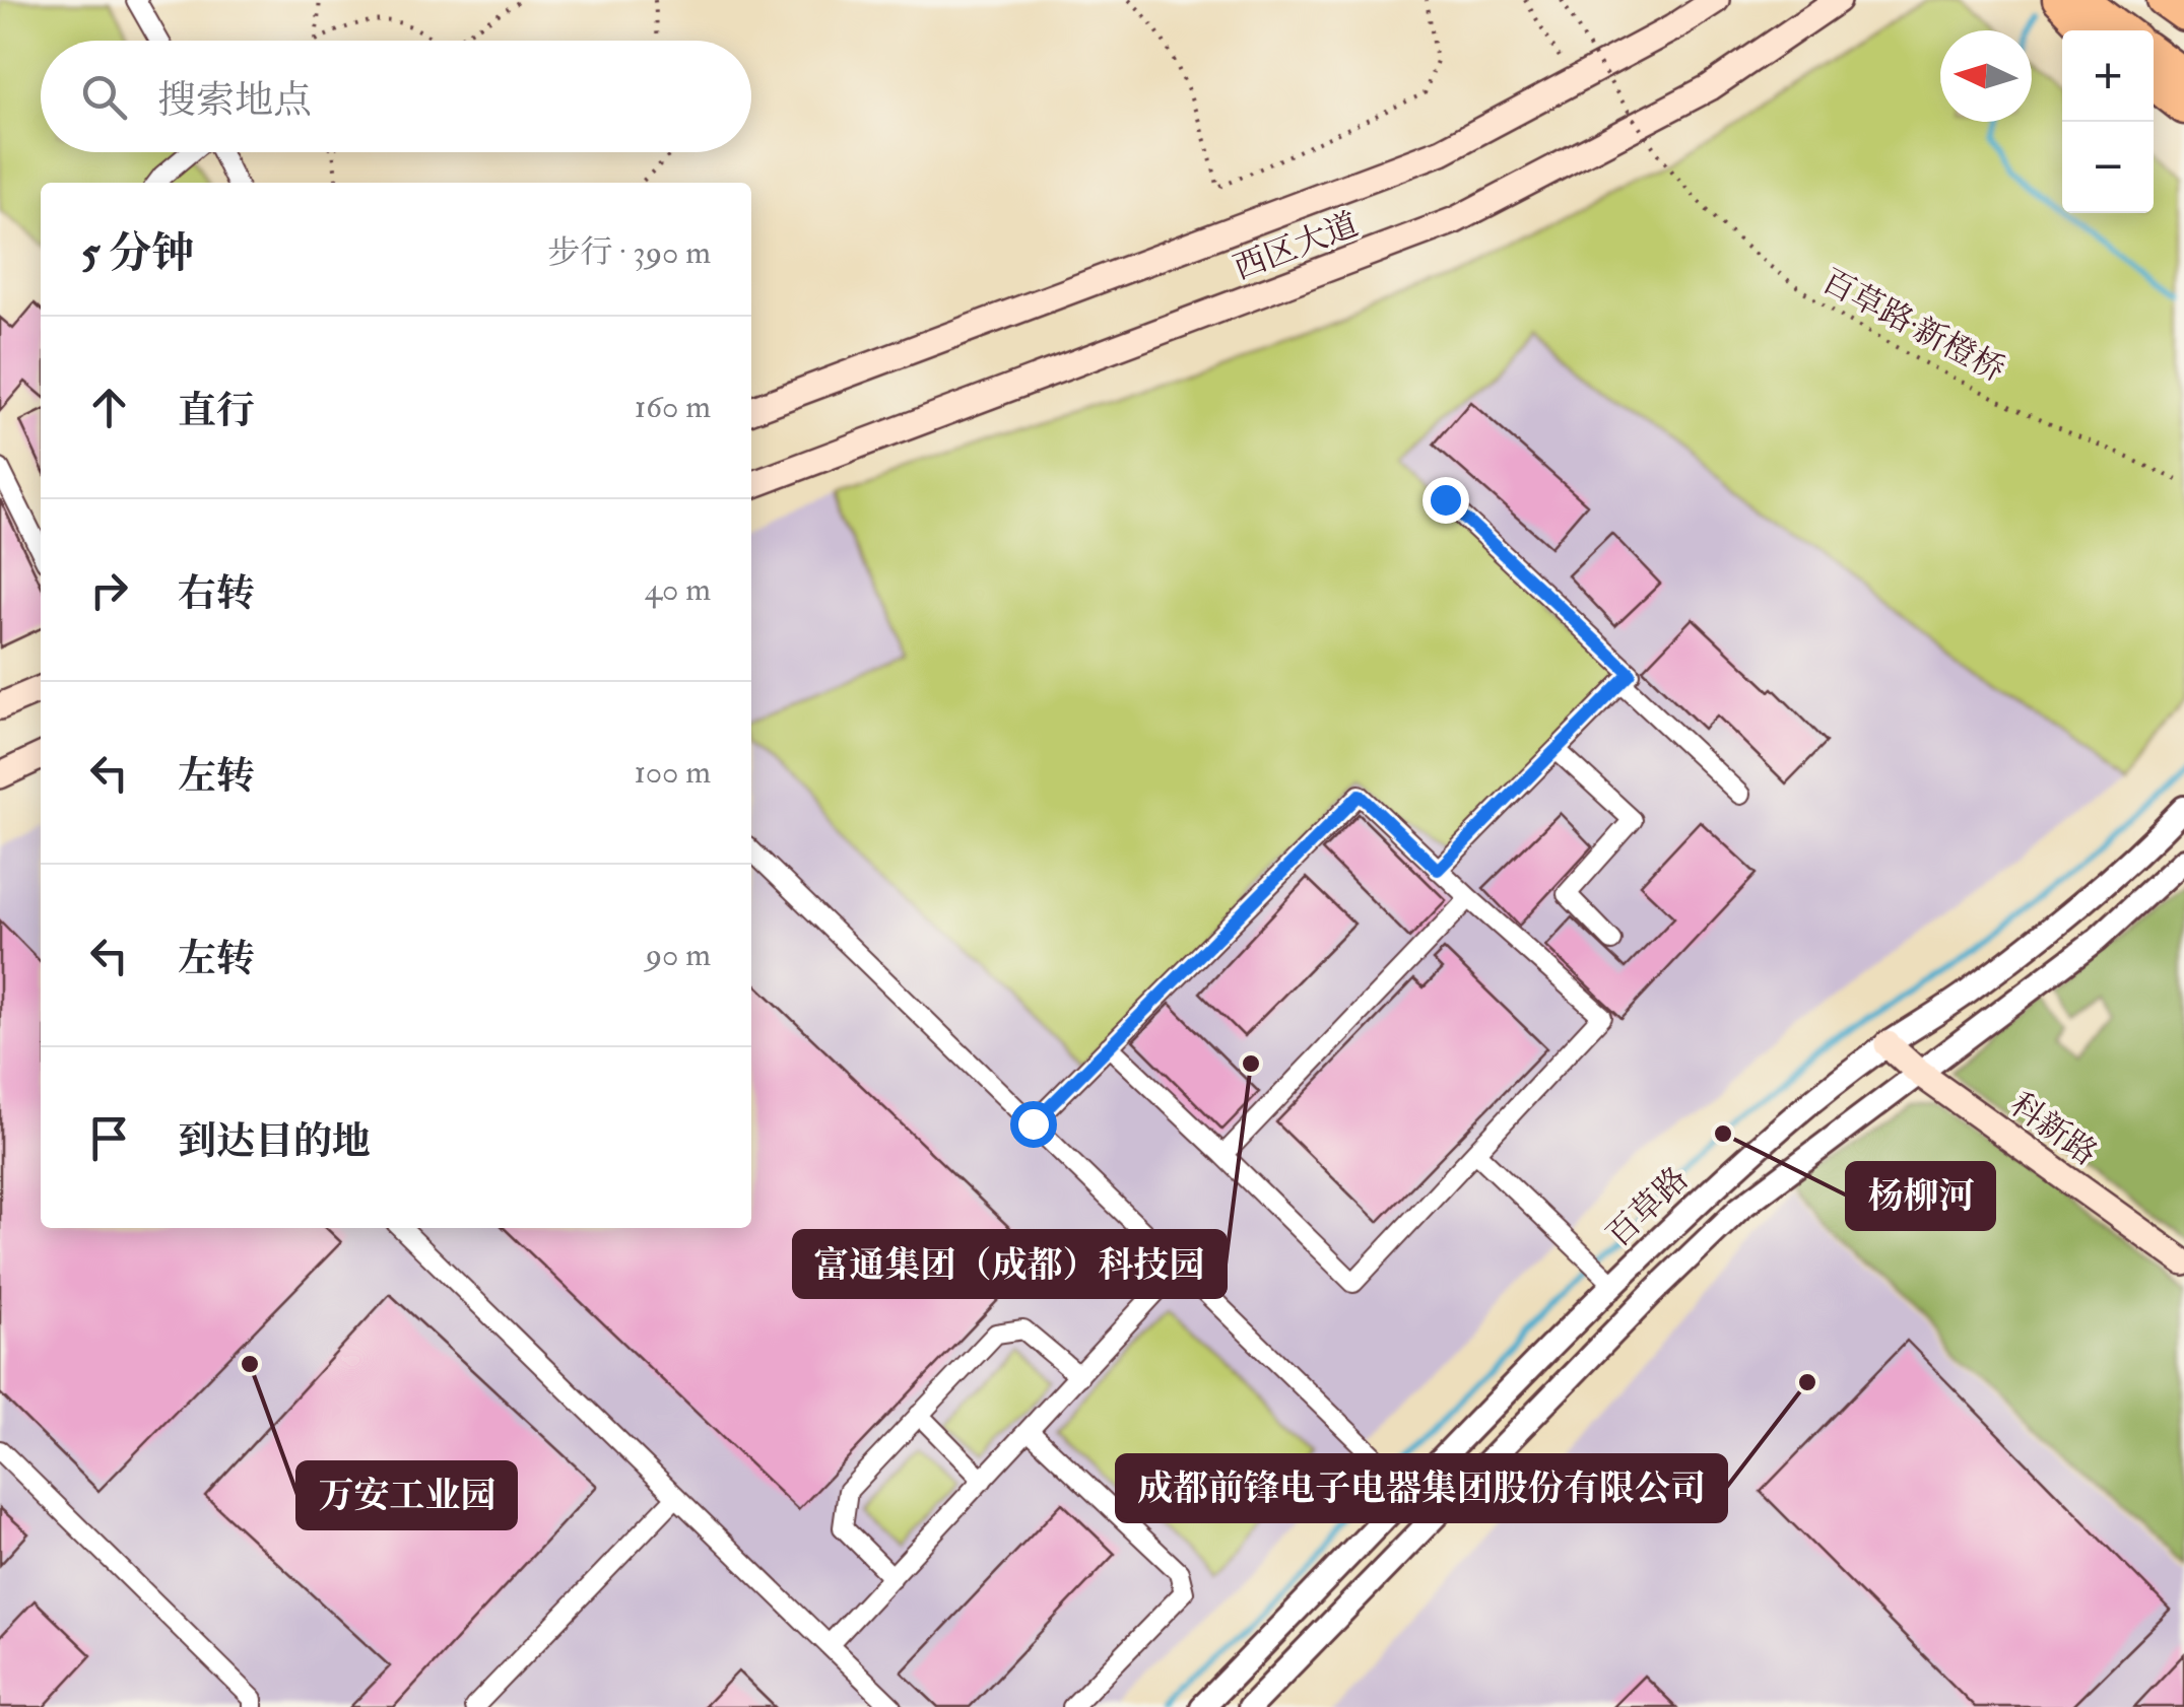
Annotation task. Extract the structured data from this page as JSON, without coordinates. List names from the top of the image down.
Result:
{
  "streets": {
    "main road": ["西区大道", "科新路"],
    "street": ["百草路"],
    "path": ["百草路·新橙桥"]
  },
  "crossings": [
    ["科新路", "百草路"]
  ],
  "places": [
    "富通集团（成都）科技园",
    "杨柳河",
    "万安工业园",
    "成都前锋电子电器集团股份有限公司"
  ],
  "north": "left",
  "page": {
    "map_buttons": ["+", "−"],
    "search": "搜索地点",
    "heading": ["5 分钟", "步行 · 390 m"],
    "list": [
      ["直行", "160 m"],
      ["右转", "40 m"],
      ["左转", "100 m"],
      ["左转", "90 m"],
      "到达目的地"
    ]
  }
}
